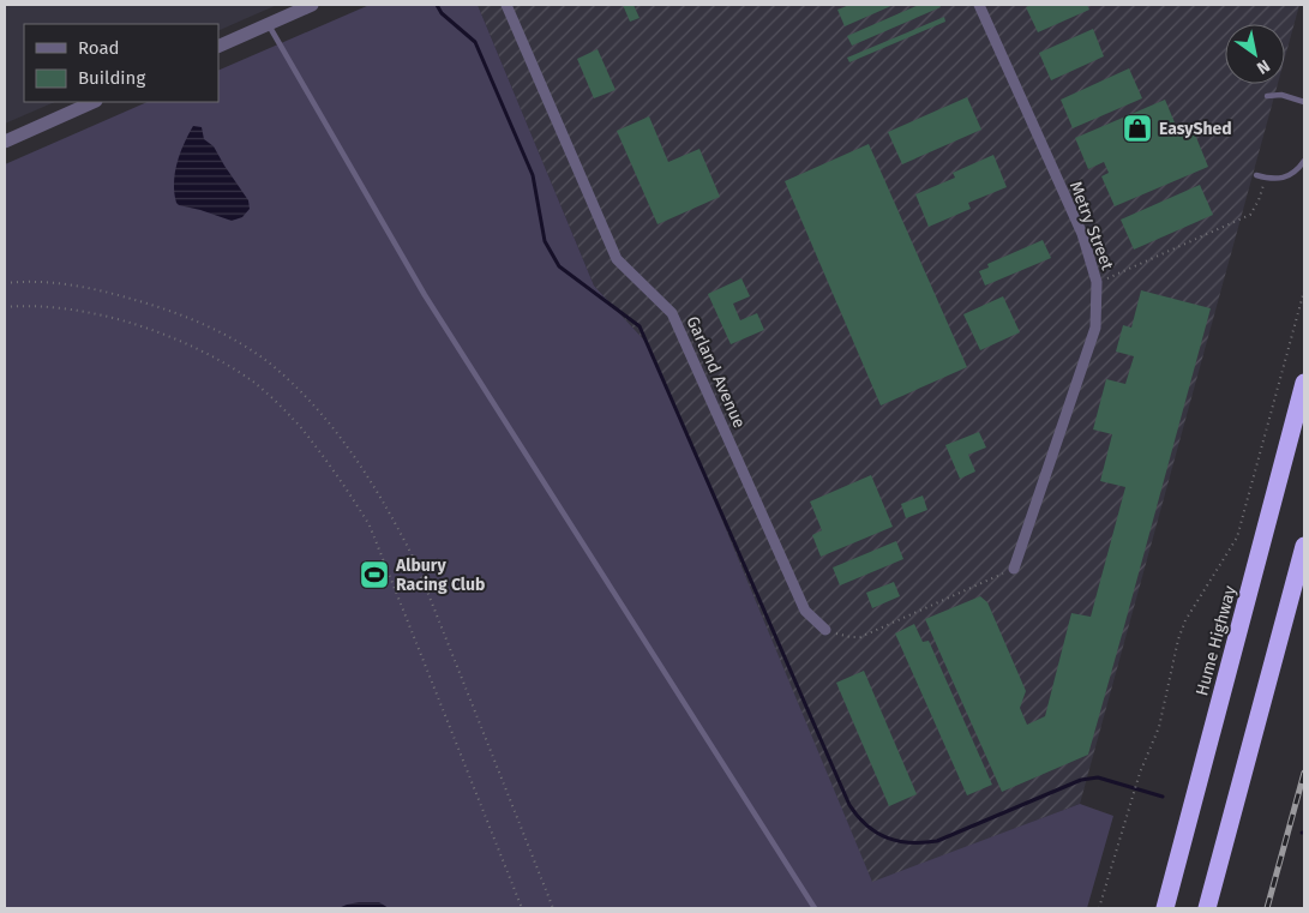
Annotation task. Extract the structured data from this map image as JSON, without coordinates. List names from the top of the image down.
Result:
{
  "streets": {
    "highway": ["Hume Highway"],
    "street": ["Metry Street", "Garland Avenue"]
  },
  "places": {
    "shop": ["EasyShed"],
    "sports": ["Albury Racing Club"]
  },
  "legend": ["Road", "Building"],
  "north": "bottom right"
}
